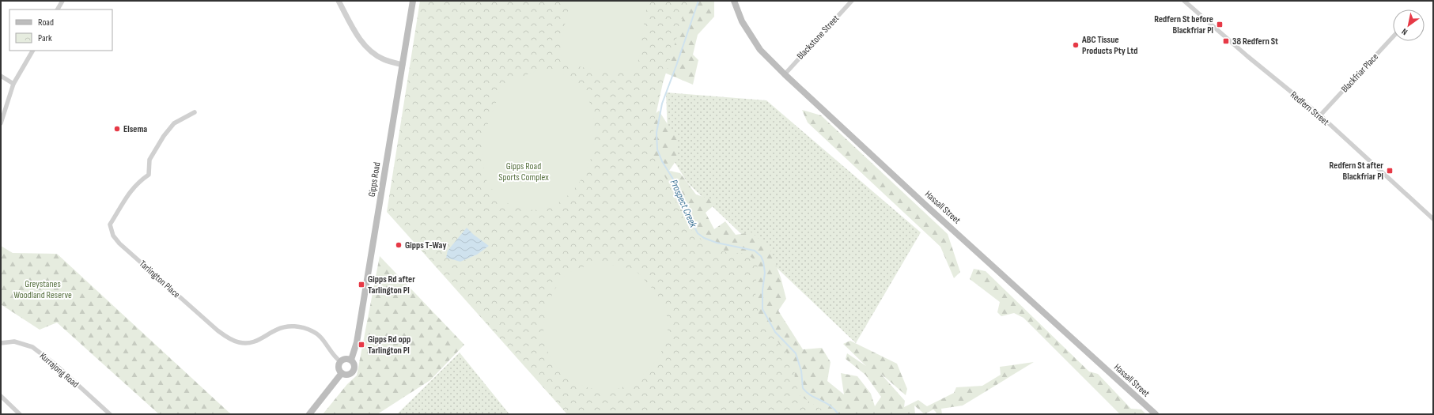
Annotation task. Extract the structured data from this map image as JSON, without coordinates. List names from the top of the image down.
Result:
{
  "streets": {
    "main road": ["Gipps Road", "Hassall Street"],
    "street": [
      "Blackstone Street",
      "Blackfriar Place",
      "Redfern Street",
      "Tarlington Place",
      "Kurrajong Road"
    ]
  },
  "crossings": [
    ["Blackstone Street", "Hassall Street"],
    ["Blackfriar Place", "Redfern Street"],
    ["Gipps Road", "Tarlington Place"]
  ],
  "water": ["Prospect Creek"],
  "parks": ["Gipps Road Sports Complex", "Greystanes Woodland Reserve"],
  "places": {
    "transit": [
      "Redfern St before Blackfriar Pl",
      "38 Redfern St",
      "Redfern St after Blackfriar Pl",
      "Gipps Rd after Tarlington Pl",
      "Gipps Rd opp Tarlington Pl"
    ],
    "other": ["ABC Tissue Products Pty Ltd", "Elsema", "Gipps T-Way"]
  },
  "legend": ["Road", "Park"],
  "north": "bottom left"
}
